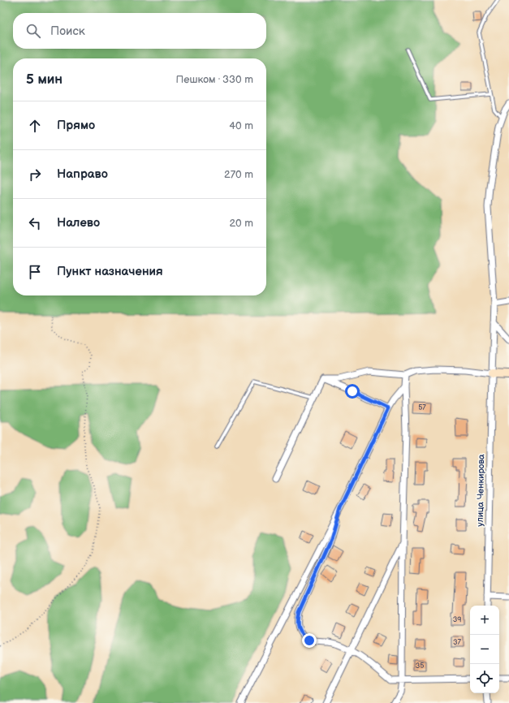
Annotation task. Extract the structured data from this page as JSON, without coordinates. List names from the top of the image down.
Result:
{
  "streets": {
    "street": ["улица Ченкирова"]
  },
  "house_numbers": [
    "57",
    "39",
    "37",
    "35"
  ],
  "page": {
    "search": "Поиск",
    "heading": ["5 мин", "Пешком · 330 m"],
    "list": [
      ["Прямо", "40 m"],
      ["Направо", "270 m"],
      ["Налево", "20 m"],
      "Пункт назначения"
    ],
    "map_buttons": ["+", "−"]
  }
}
